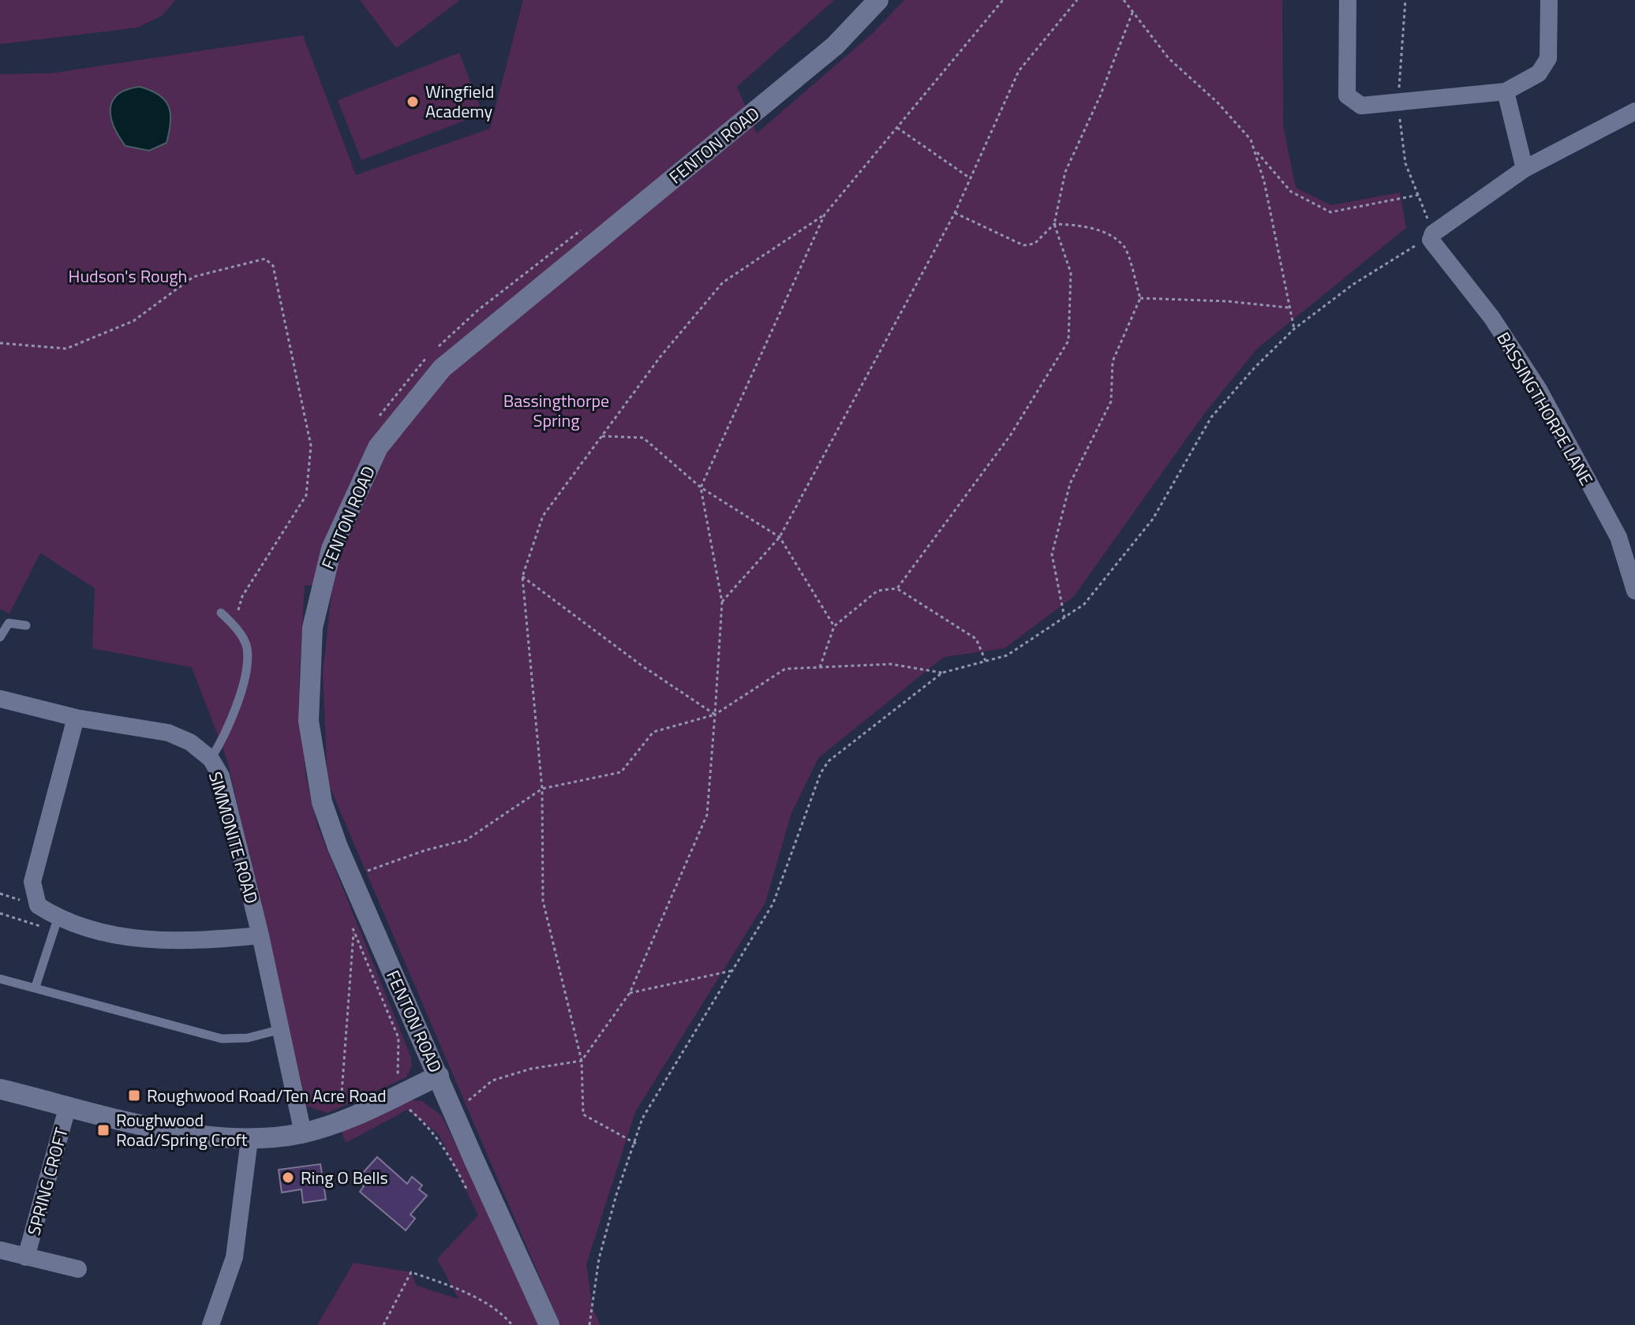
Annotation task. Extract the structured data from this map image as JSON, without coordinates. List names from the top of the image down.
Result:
{
  "streets": {
    "street": [
      "FENTON ROAD",
      "BASSINGTHORPE LANE",
      "SIMMONITE ROAD",
      "SPRING CROFT"
    ]
  },
  "parks": ["Hudson's Rough", "Bassingthorpe Spring"],
  "places": {
    "other": ["Wingfield Academy", "Ring O Bells"],
    "transit": ["Roughwood Road/Ten Acre Road", "Roughwood Road/Spring Croft"]
  }
}
